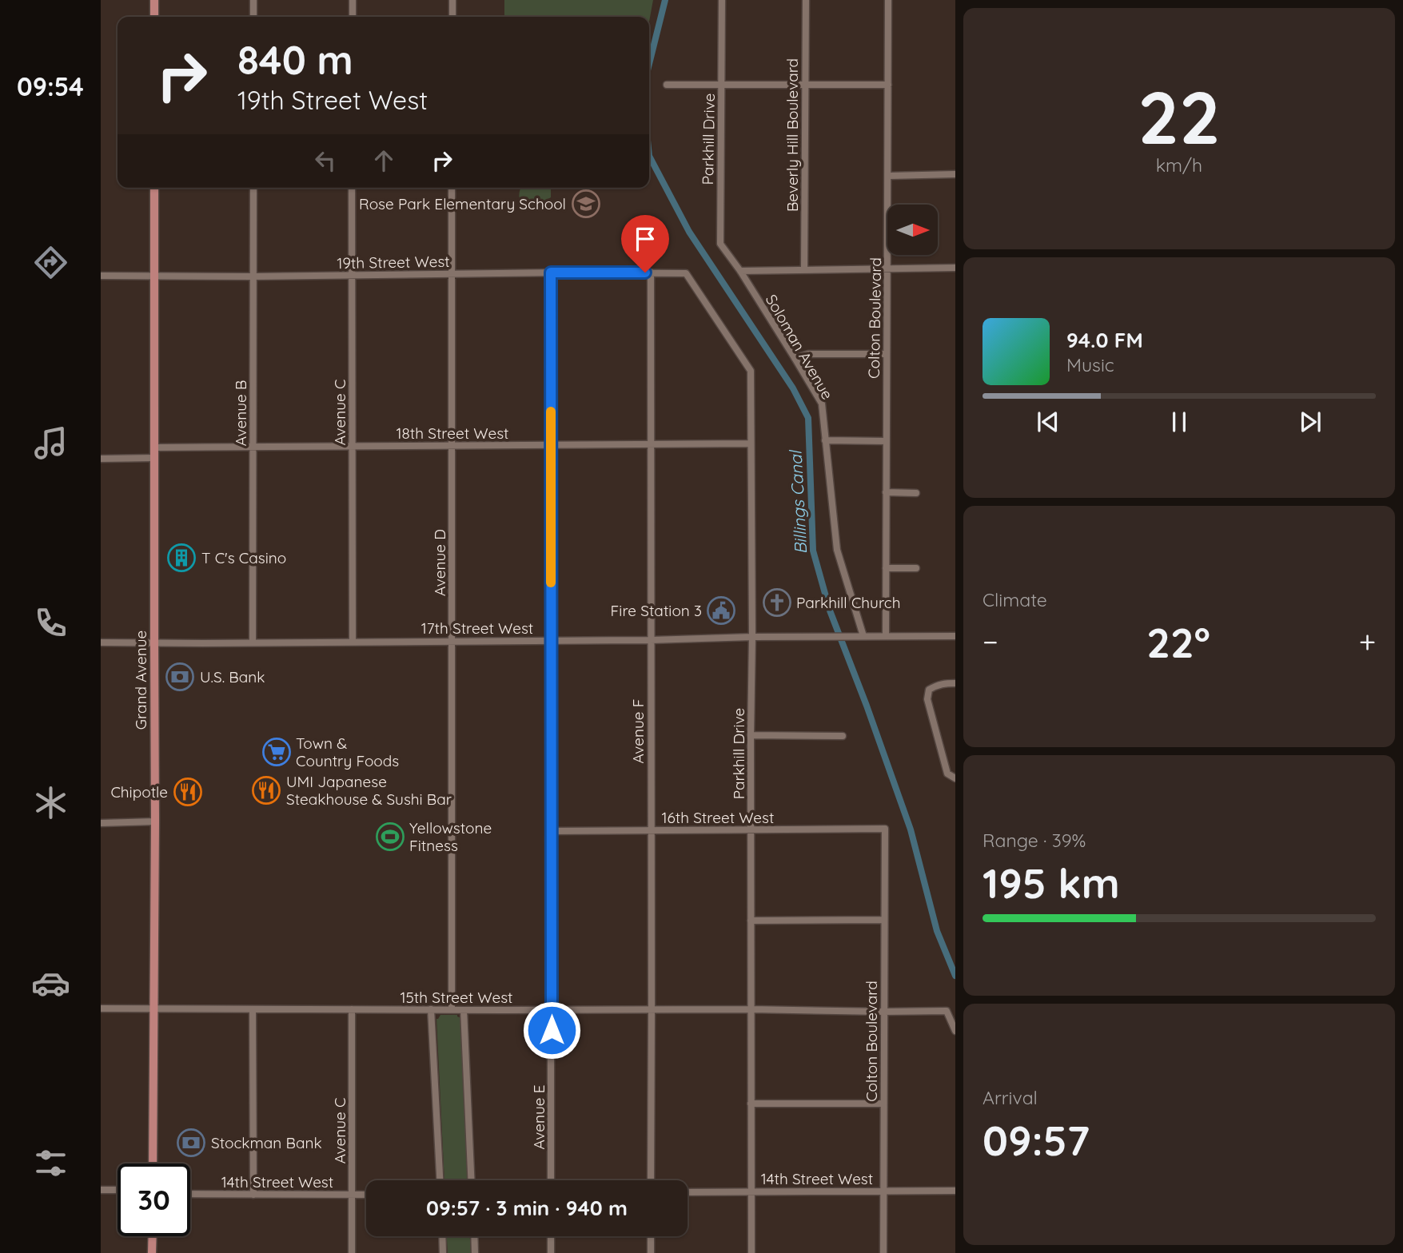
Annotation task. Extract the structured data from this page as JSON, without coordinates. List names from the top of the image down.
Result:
{
  "streets": {
    "main road": ["Grand Avenue"],
    "street": [
      "Beverly Hill Boulevard",
      "Parkhill Drive",
      "19th Street West",
      "Colton Boulevard",
      "Soloman Avenue",
      "Avenue C",
      "Avenue B",
      "18th Street West",
      "Avenue D",
      "17th Street West",
      "Avenue F",
      "16th Street West",
      "15th Street West",
      "Avenue E",
      "14th Street West"
    ]
  },
  "crossings": [
    ["Parkhill Drive", "19th Street West"],
    ["Parkhill Drive", "Soloman Avenue"],
    ["Parkhill Drive", "18th Street West"],
    ["Parkhill Drive", "17th Street West"],
    ["Parkhill Drive", "16th Street West"],
    ["Parkhill Drive", "15th Street West"],
    ["Parkhill Drive", "14th Street West"],
    ["19th Street West", "Avenue C"],
    ["19th Street West", "Avenue B"],
    ["19th Street West", "Avenue D"],
    ["19th Street West", "Grand Avenue"],
    ["19th Street West", "Avenue F"],
    ["19th Street West", "Avenue E"],
    ["Colton Boulevard", "17th Street West"],
    ["Colton Boulevard", "16th Street West"],
    ["Colton Boulevard", "15th Street West"],
    ["Colton Boulevard", "14th Street West"],
    ["Soloman Avenue", "17th Street West"],
    ["Avenue C", "18th Street West"],
    ["Avenue C", "17th Street West"],
    ["Avenue C", "15th Street West"],
    ["Avenue C", "14th Street West"],
    ["Avenue B", "18th Street West"],
    ["Avenue B", "17th Street West"],
    ["18th Street West", "Avenue D"],
    ["18th Street West", "Grand Avenue"],
    ["18th Street West", "Avenue F"],
    ["18th Street West", "Avenue E"],
    ["Avenue D", "17th Street West"],
    ["Avenue D", "15th Street West"],
    ["17th Street West", "Grand Avenue"],
    ["17th Street West", "Avenue F"],
    ["17th Street West", "Avenue E"],
    ["Grand Avenue", "15th Street West"],
    ["Avenue F", "16th Street West"],
    ["Avenue F", "15th Street West"],
    ["16th Street West", "Avenue E"],
    ["15th Street West", "Avenue E"]
  ],
  "water": ["Billings Canal"],
  "places": {
    "school or university": ["Rose Park Elementary School"],
    "building": ["T C's Casino"],
    "church": ["Parkhill Church"],
    "public building": ["Fire Station 3"],
    "bank": ["U.S. Bank", "Stockman Bank"],
    "supermarket": ["Town & Country Foods"],
    "restaurant": ["UMI Japanese Steakhouse & Sushi Bar", "Chipotle"],
    "sports": ["Yellowstone Fitness"]
  },
  "north": "right",
  "page": {
    "tabs": "09:54",
    "tile": [
      ["22", "km/h"],
      "Climate",
      ["Range · 39%", "195 km"],
      ["Arrival", "09:57"]
    ],
    "turn": ["840 m", "19th Street West"],
    "song": ["94.0 FM", "Music"],
    "heat": ["−", "22°", "+"],
    "limit": "30",
    "trip": "09:57 · 3 min · 940 m"
  }
}
